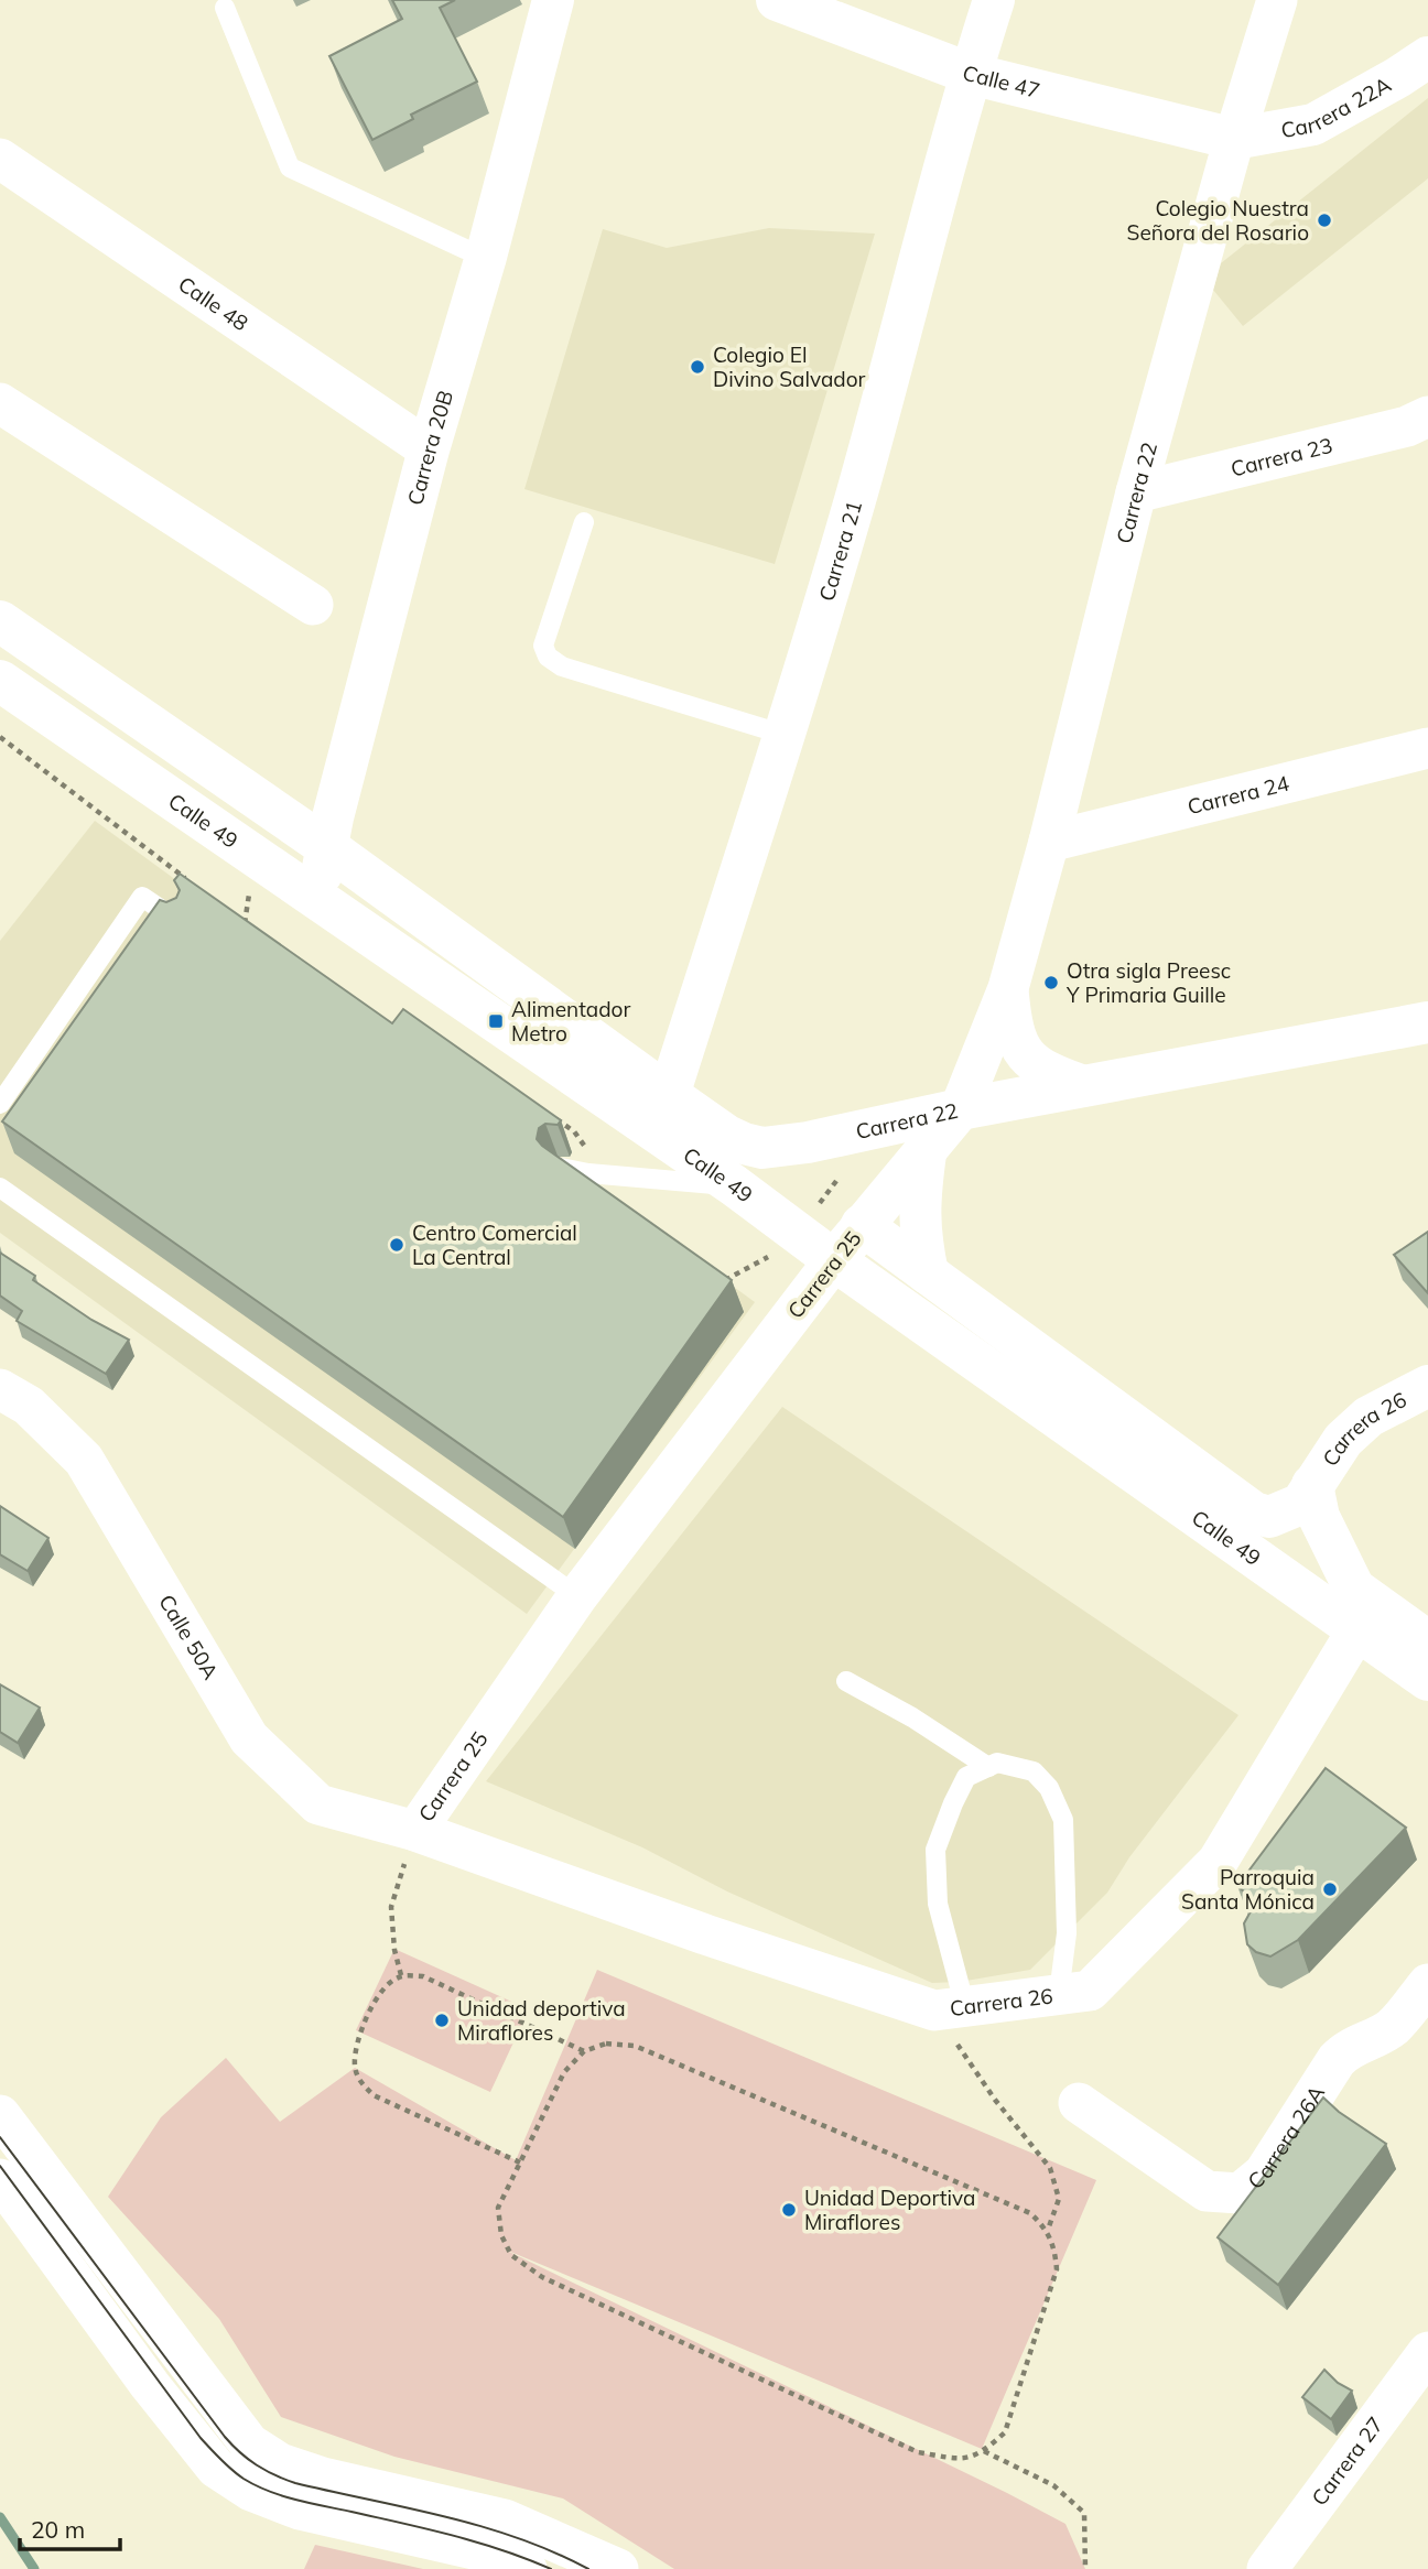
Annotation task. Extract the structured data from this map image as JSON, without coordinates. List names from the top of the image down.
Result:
{
  "streets": {
    "main road": [
      "Calle 47",
      "Carrera 22A",
      "Carrera 20B",
      "Carrera 22",
      "Carrera 21",
      "Calle 49",
      "Carrera 25",
      "Carrera 26"
    ],
    "street": [
      "Calle 48",
      "Carrera 23",
      "Carrera 24",
      "Calle 50A",
      "Carrera 26A",
      "Carrera 27"
    ]
  },
  "crossings": [
    ["Calle 47", "Carrera 22A"],
    ["Calle 47", "Carrera 22"],
    ["Calle 47", "Carrera 21"],
    ["Carrera 22A", "Carrera 22"],
    ["Calle 48", "Carrera 20B"],
    ["Carrera 20B", "Calle 49"],
    ["Carrera 23", "Carrera 22"],
    ["Carrera 22", "Carrera 24"],
    ["Carrera 22", "Calle 49"],
    ["Carrera 22", "Carrera 25"],
    ["Carrera 21", "Calle 49"],
    ["Calle 49", "Carrera 25"],
    ["Calle 49", "Carrera 26"],
    ["Carrera 25", "Carrera 26"],
    ["Carrera 25", "Calle 50A"],
    ["Carrera 26", "Calle 50A"]
  ],
  "places": {
    "other": [
      "Colegio Nuestra Señora del Rosario",
      "Colegio El Divino Salvador",
      "Otra sigla Preesc Y Primaria Guille",
      "Centro Comercial La Central",
      "Parroquia Santa Mónica",
      "Unidad deportiva Miraflores",
      "Unidad Deportiva Miraflores"
    ],
    "transit": ["Alimentador Metro"]
  },
  "scale_bar": "20 m"
}
